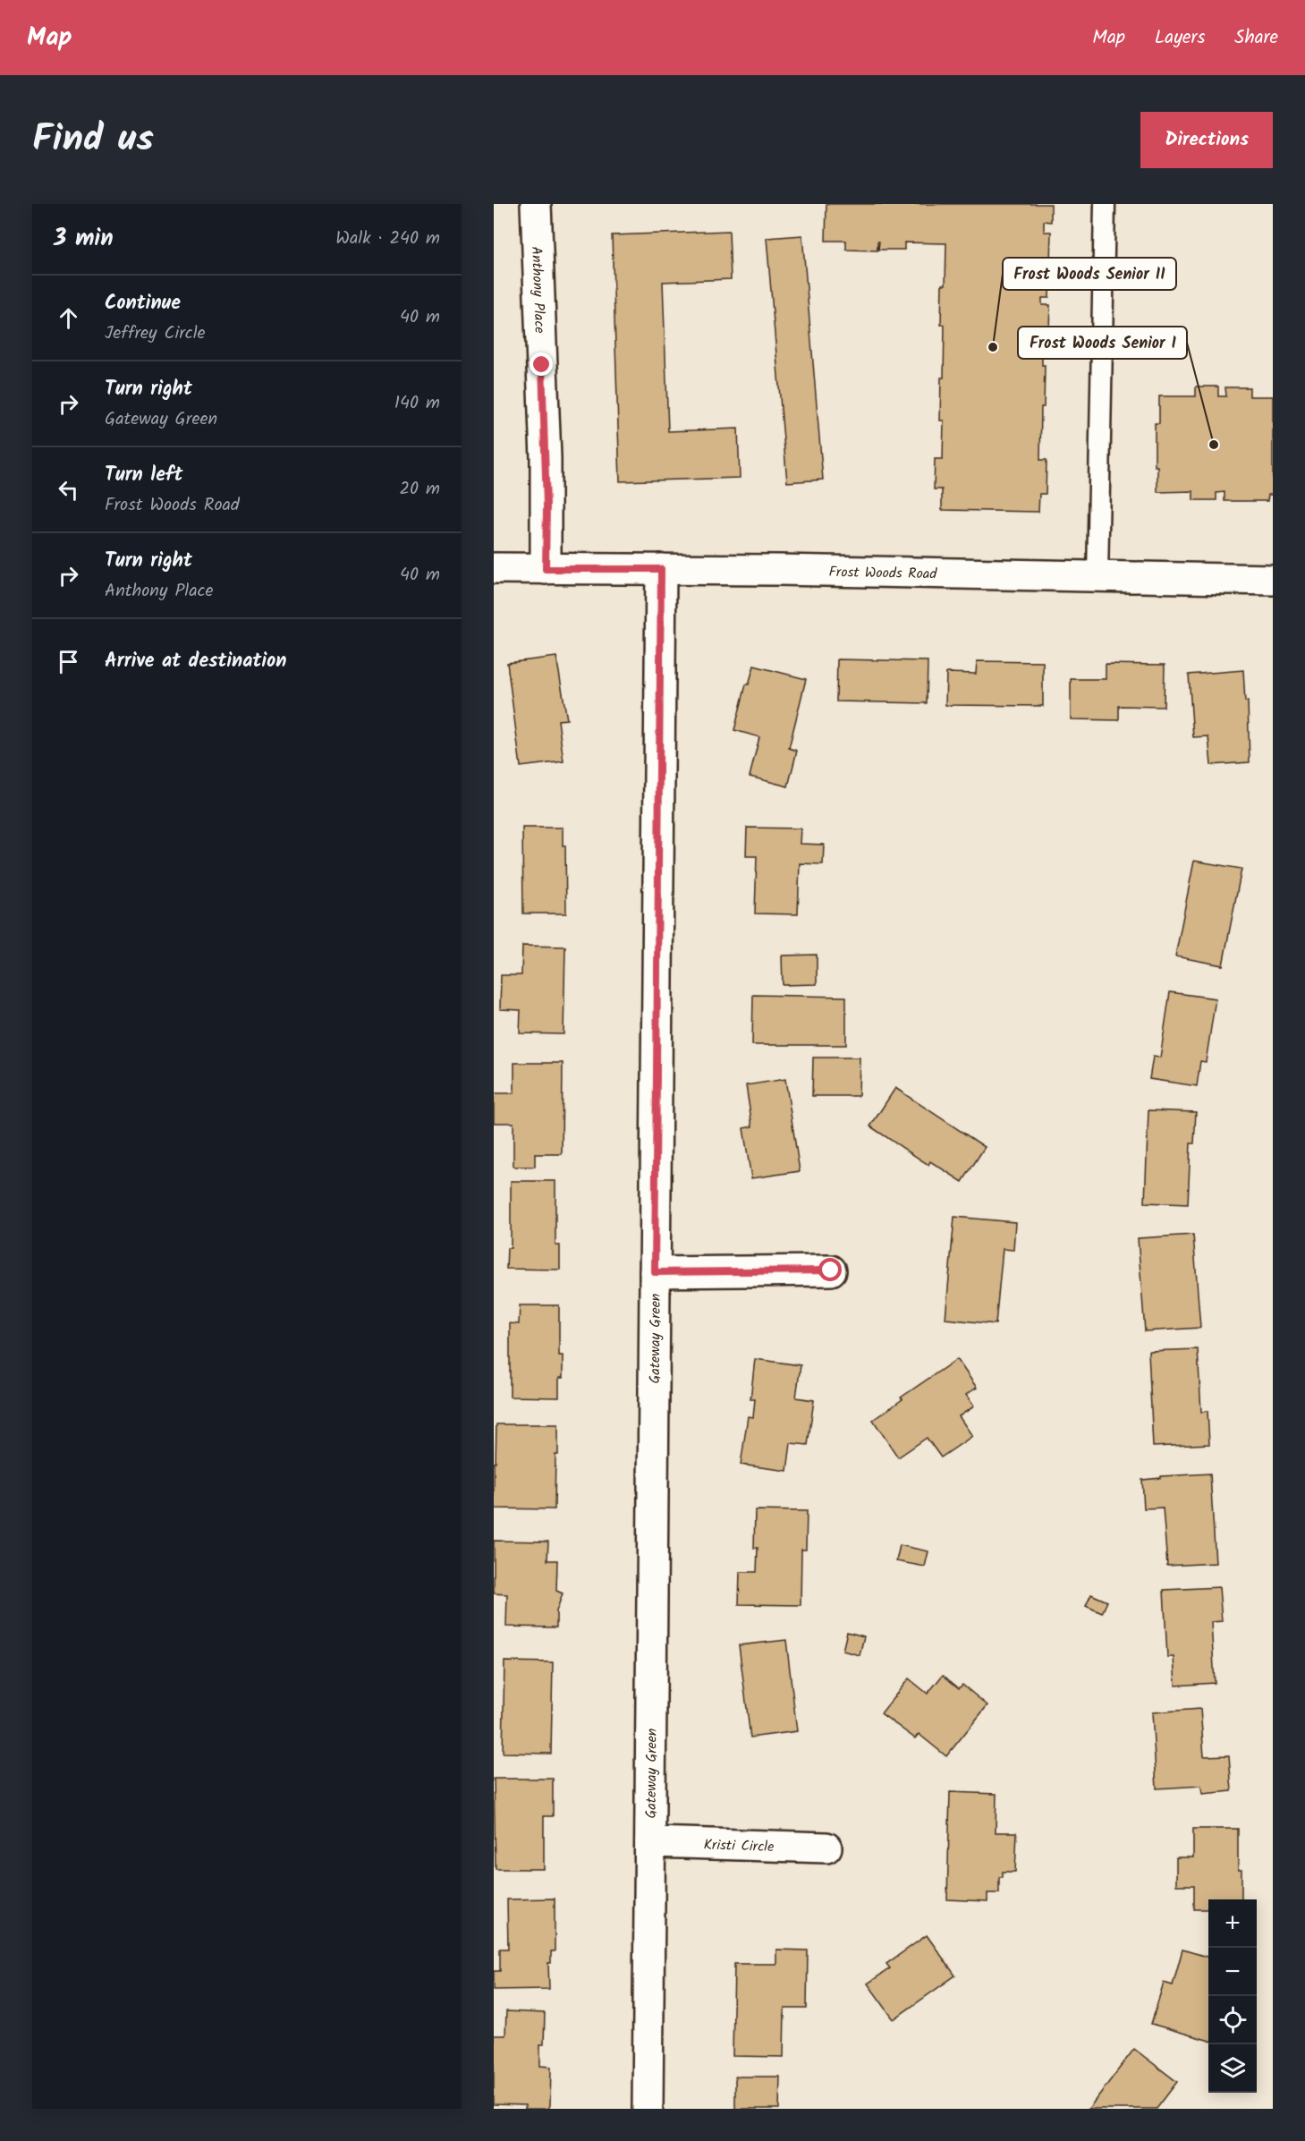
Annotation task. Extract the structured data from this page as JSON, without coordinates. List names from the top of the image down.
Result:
{
  "streets": {
    "street": [
      "Anthony Place",
      "Frost Woods Road",
      "Gateway Green",
      "Kristi Circle"
    ]
  },
  "crossings": [
    ["Anthony Place", "Frost Woods Road"],
    ["Frost Woods Road", "Gateway Green"],
    ["Gateway Green", "Kristi Circle"]
  ],
  "places": ["Frost Woods Senior II", "Frost Woods Senior I"],
  "page": {
    "header": "Map",
    "nav": ["Map", "Layers", "Share"],
    "title": "Find us",
    "buttons": "Directions",
    "heading": ["3 min", "Walk · 240 m"],
    "list": [
      ["Continue", "Jeffrey Circle", "40 m"],
      ["Turn right", "Gateway Green", "140 m"],
      ["Turn left", "Frost Woods Road", "20 m"],
      ["Turn right", "Anthony Place", "40 m"],
      "Arrive at destination"
    ],
    "map_buttons": ["+", "−"]
  }
}
